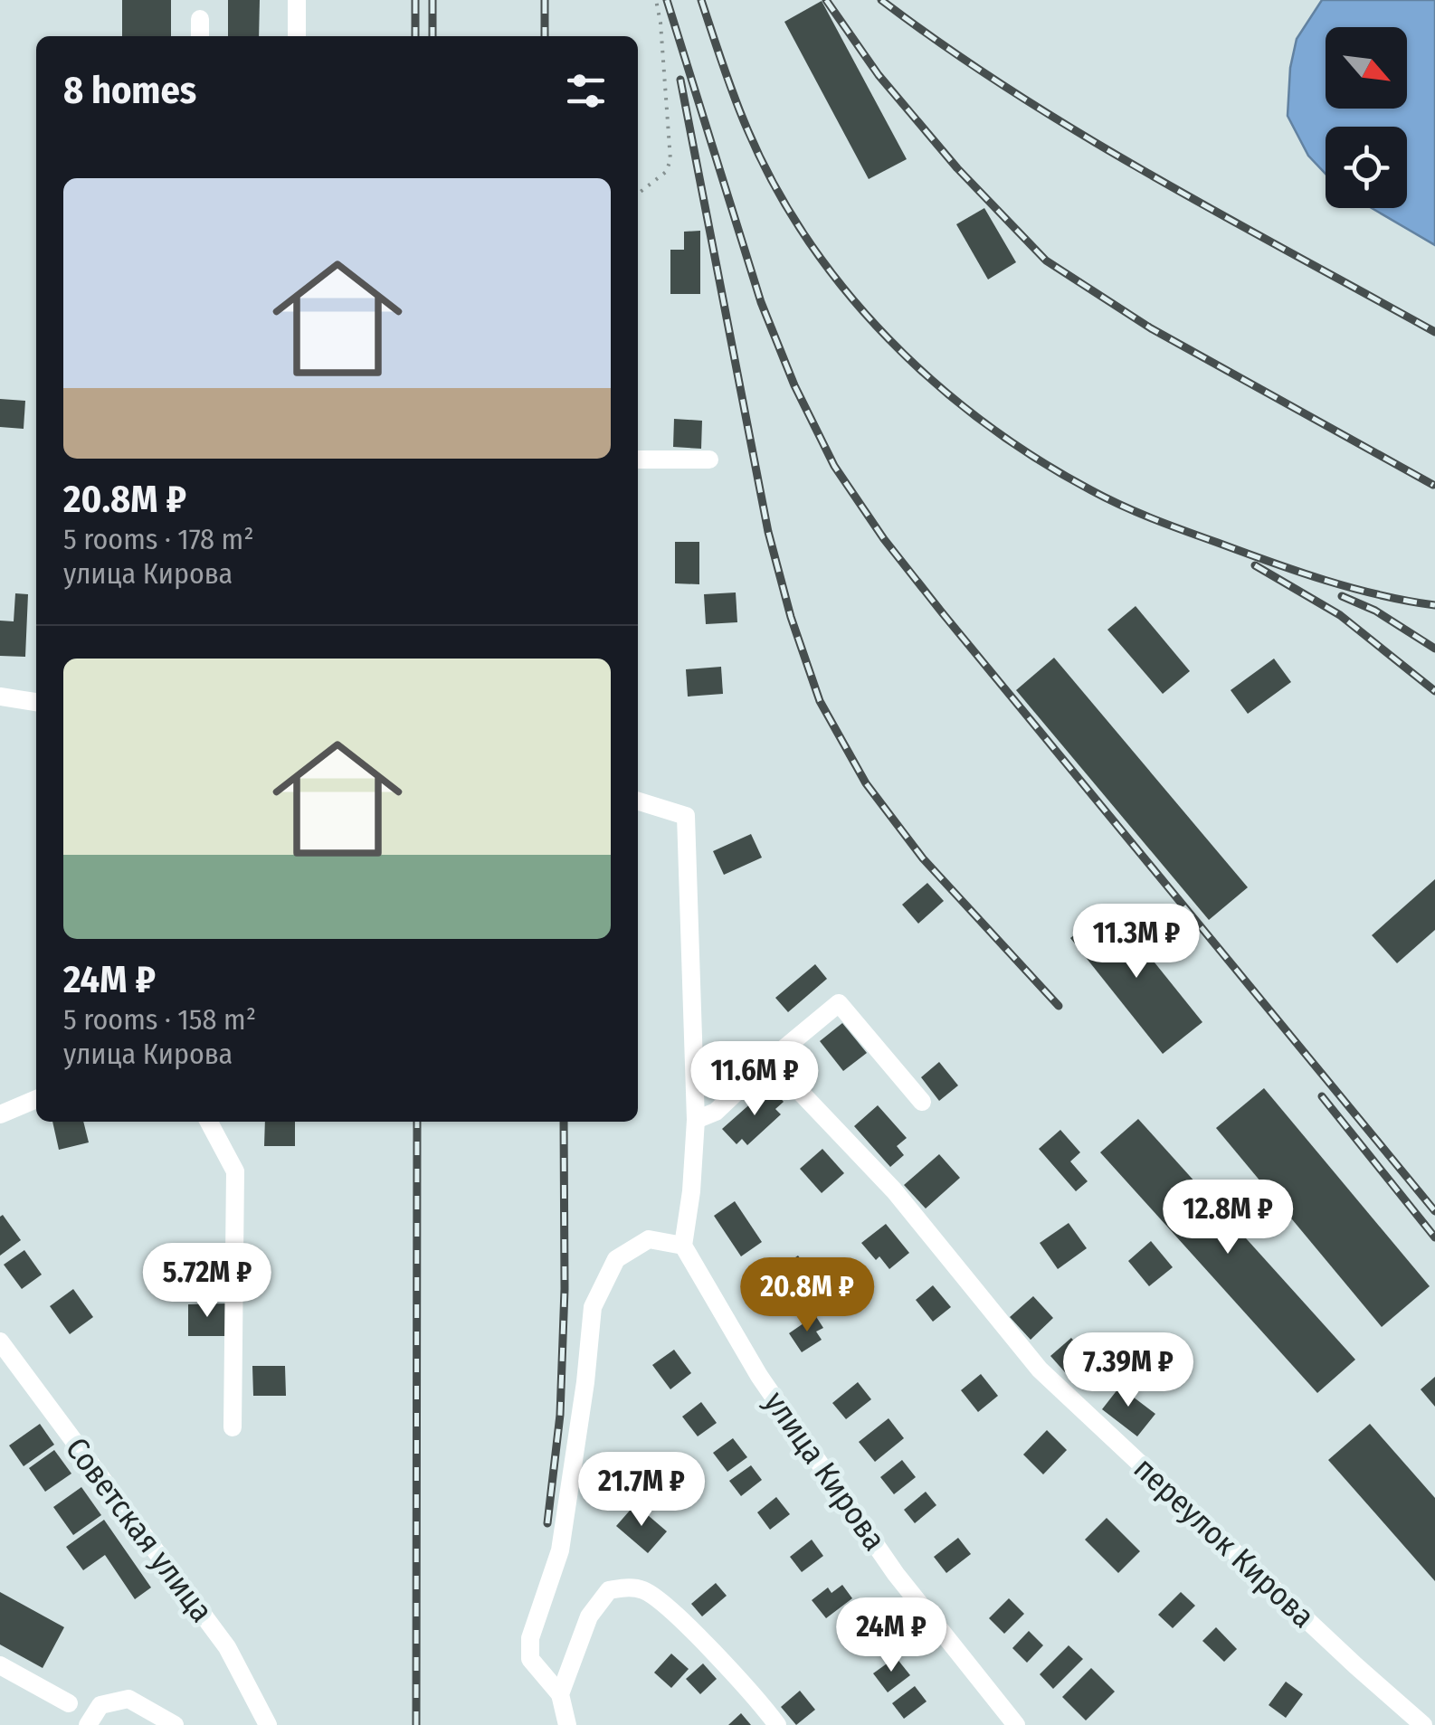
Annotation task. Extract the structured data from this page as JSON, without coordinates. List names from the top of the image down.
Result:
{
  "streets": {
    "street": ["улица Кирова", "Советская улица", "переулок Кирова"]
  },
  "north": "bottom right",
  "page": {
    "heading": "8 homes",
    "list": [
      {
        "name": "20.8M ₽",
        "note": "5 rooms · 178 m² · улица Кирова"
      },
      {
        "name": "24M ₽",
        "note": "5 rooms · 158 m² · улица Кирова"
      }
    ],
    "price": [
      "11.3M ₽",
      "11.6M ₽",
      "12.8M ₽",
      "5.72M ₽",
      "20.8M ₽",
      "7.39M ₽",
      "21.7M ₽",
      "24M ₽"
    ]
  }
}
